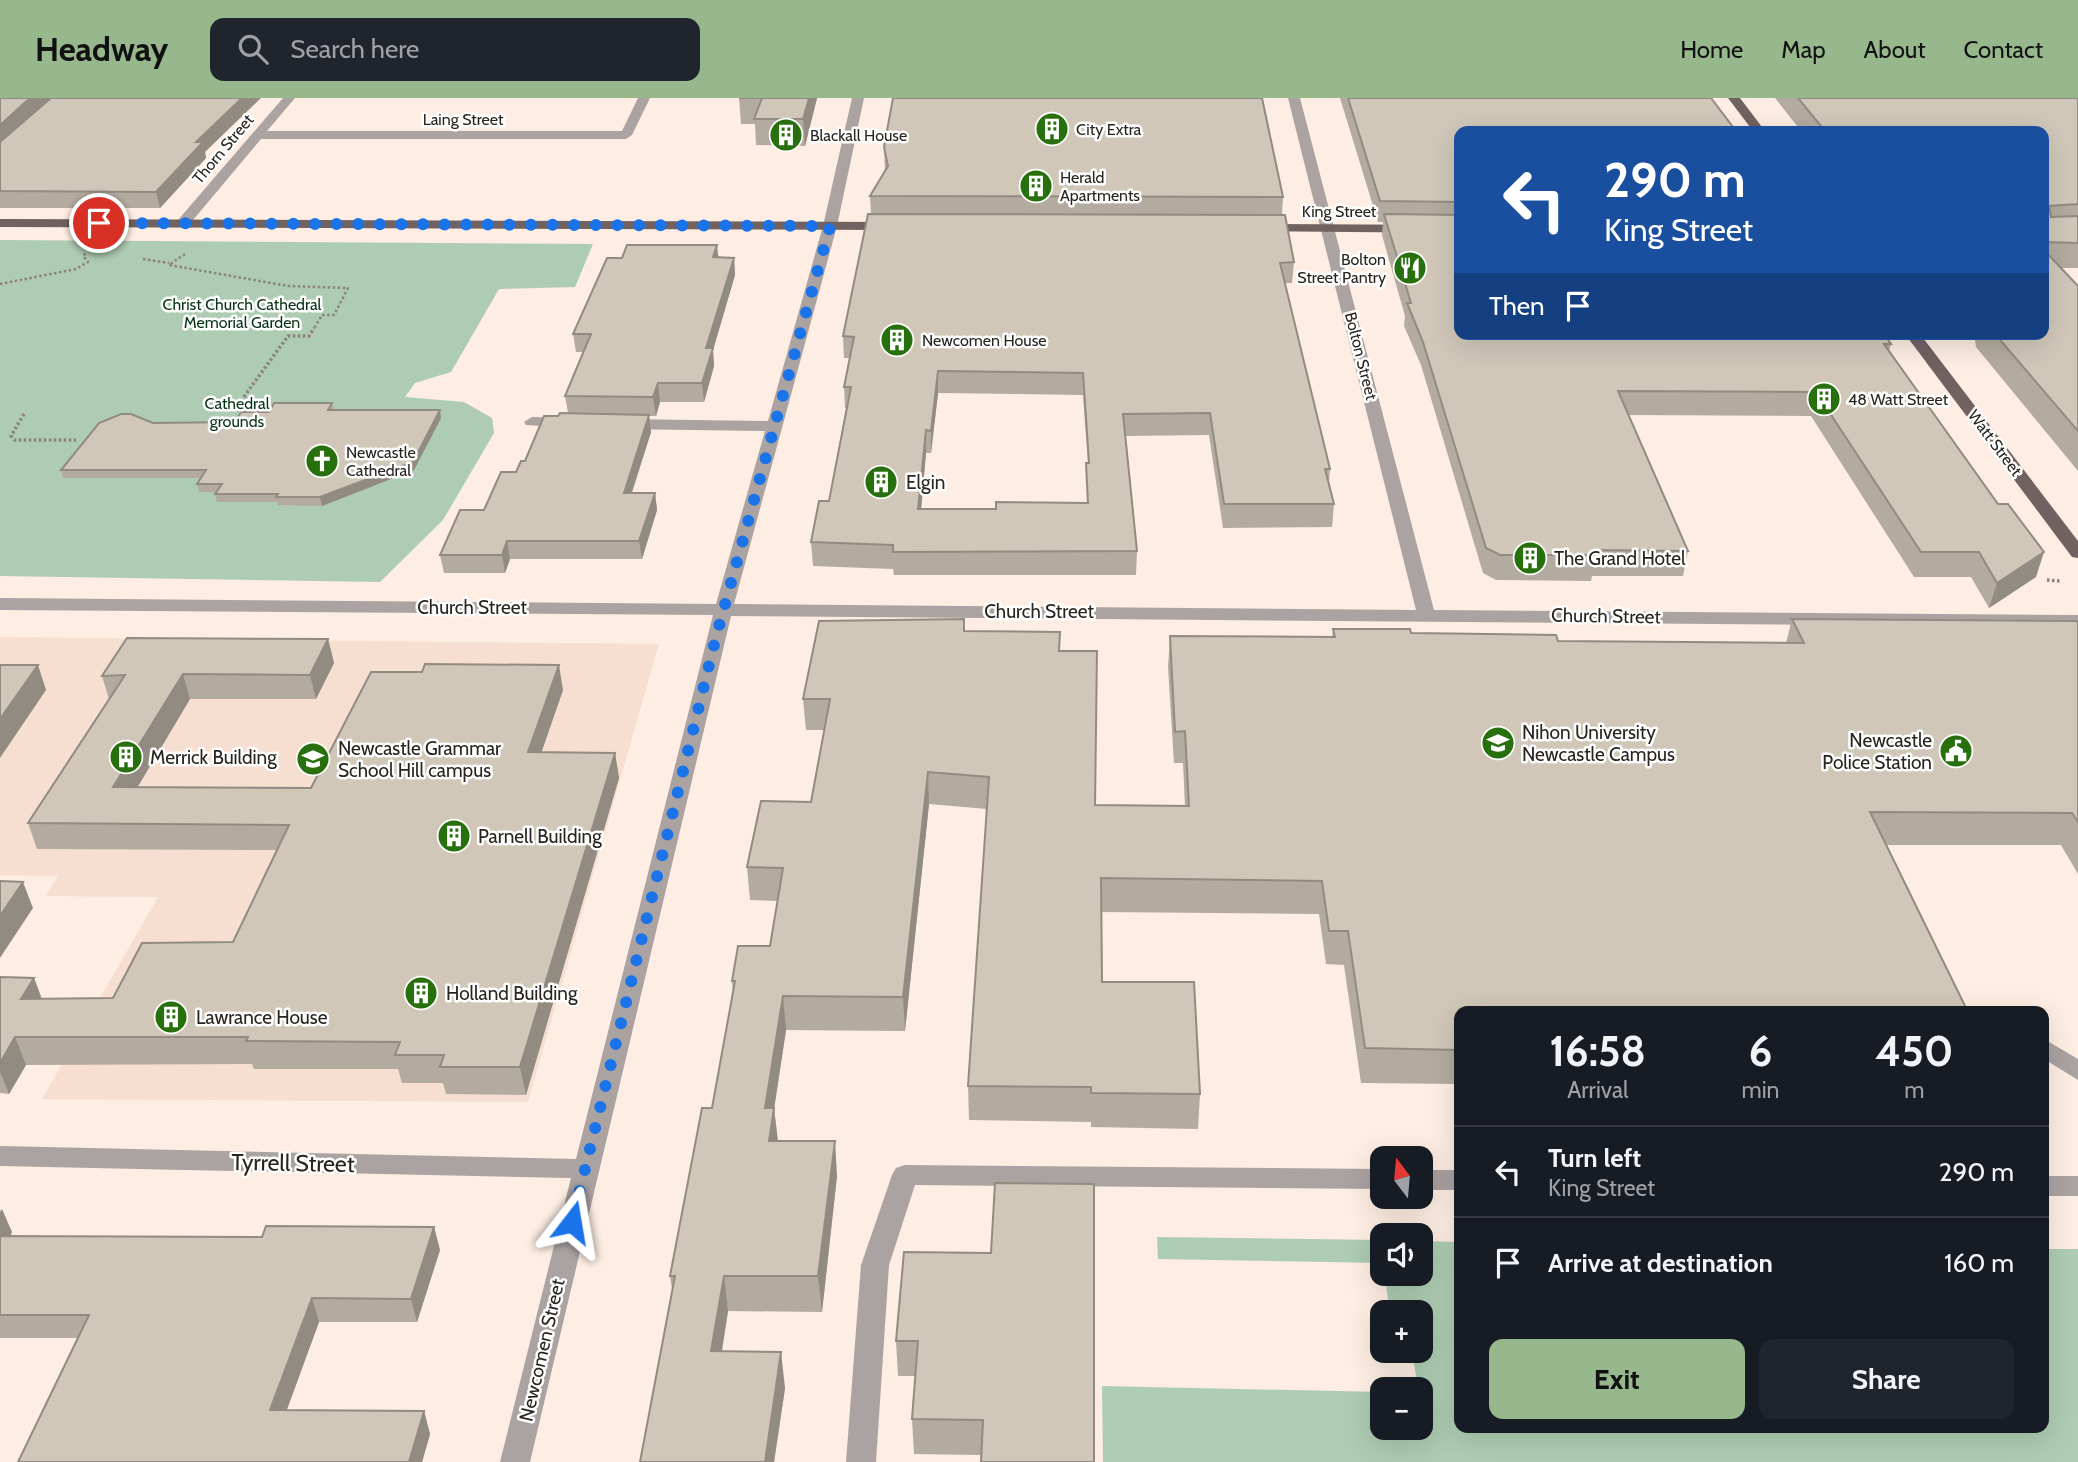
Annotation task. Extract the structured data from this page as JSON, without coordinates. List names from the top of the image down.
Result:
{
  "streets": {
    "main road": ["King Street", "Watt Street"],
    "street": [
      "Laing Street",
      "Thorn Street",
      "Bolton Street",
      "Church Street",
      "Tyrrell Street",
      "Newcomen Street"
    ]
  },
  "crossings": [
    ["Laing Street", "Thorn Street"],
    ["King Street", "Bolton Street"],
    ["Bolton Street", "Church Street"],
    ["Church Street", "Newcomen Street"],
    ["Tyrrell Street", "Newcomen Street"]
  ],
  "parks": ["Christ Church Cathedral Memorial Garden", "Cathedral grounds"],
  "places": {
    "building": [
      "City Extra",
      "Blackall House",
      "Herald Apartments",
      "Newcomen House",
      "48 Watt Street",
      "Elgin",
      "The Grand Hotel",
      "Merrick Building",
      "Parnell Building",
      "Holland Building",
      "Lawrance House"
    ],
    "restaurant": ["Bolton Street Pantry"],
    "church": ["Newcastle Cathedral"],
    "school or university": ["Nihon University Newcastle Campus", "Newcastle Grammar School Hill campus"],
    "public building": ["Newcastle Police Station"]
  },
  "north": "top",
  "page": {
    "header": "Headway",
    "search": "Search here",
    "nav": [
      "Home",
      "Map",
      "About",
      "Contact"
    ],
    "turn": ["290 m", "King Street"],
    "then": "Then",
    "eta": [
      "16:58",
      "Arrival",
      "6",
      "min",
      "450",
      "m"
    ],
    "list": [
      {
        "name": "Turn left",
        "note": "King Street",
        "value": "290 m"
      },
      {
        "name": "Arrive at destination",
        "value": "160 m"
      }
    ],
    "map_buttons": ["+", "−"],
    "buttons": ["Exit", "Share"]
  }
}
